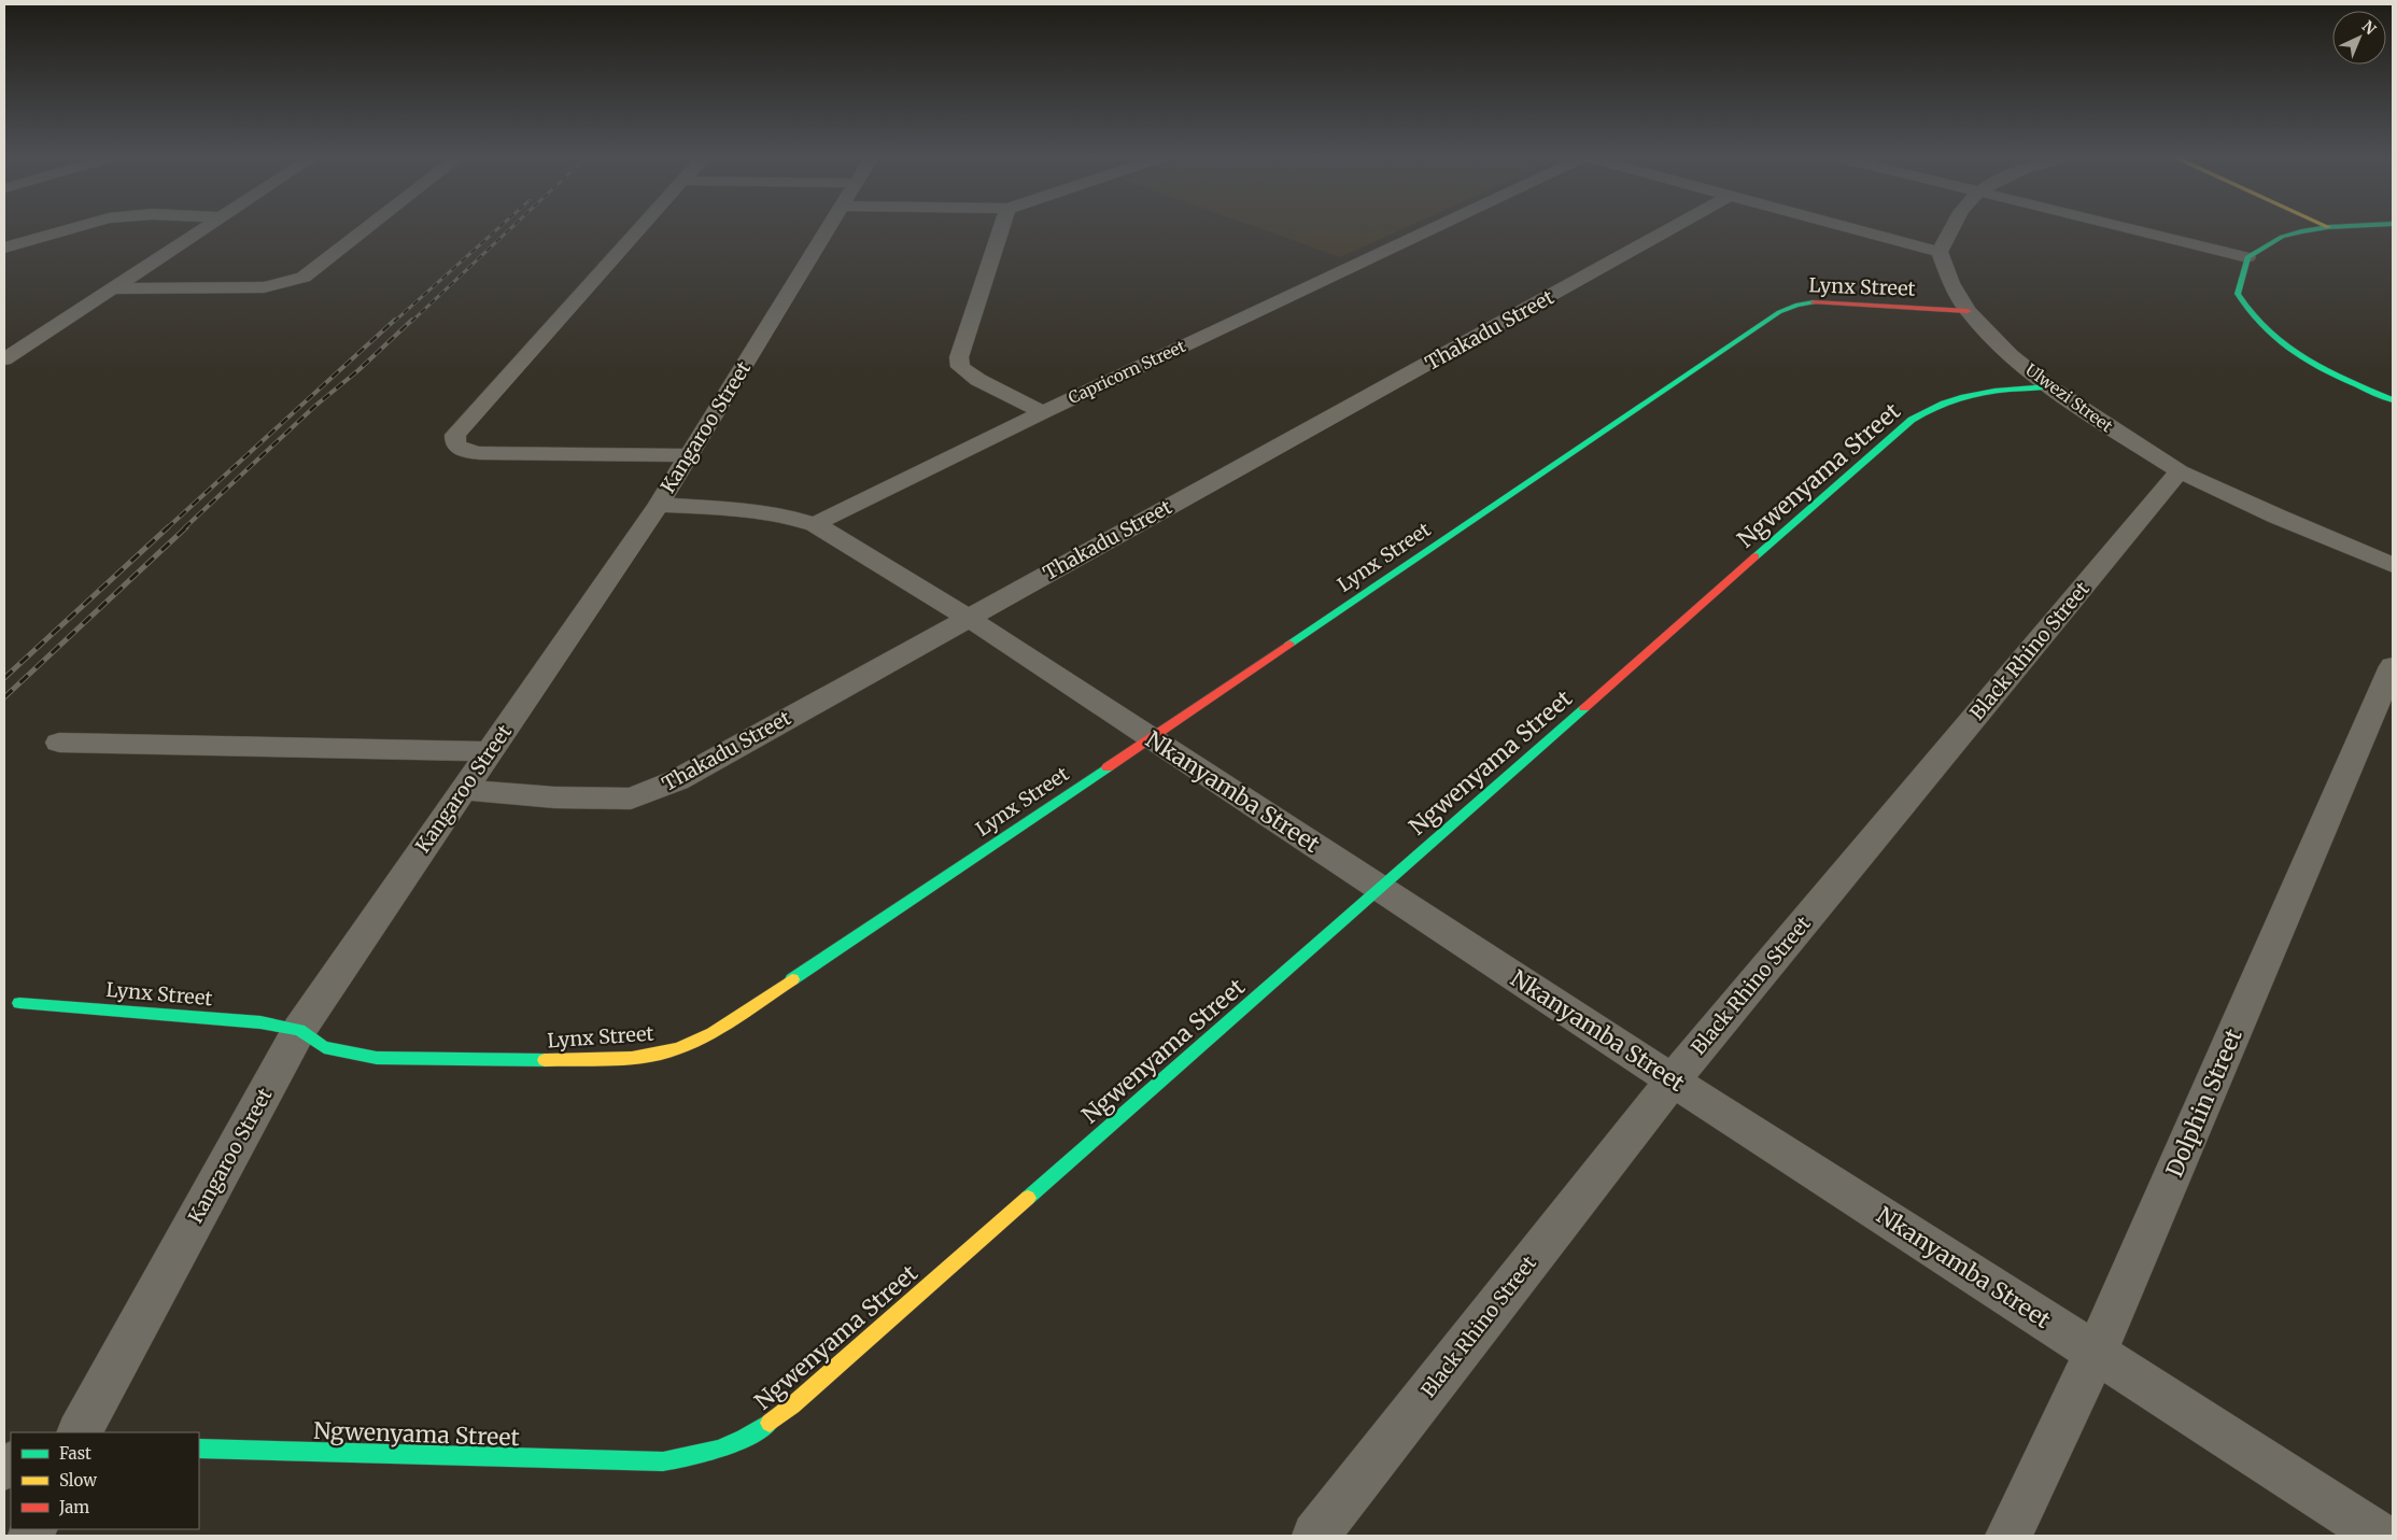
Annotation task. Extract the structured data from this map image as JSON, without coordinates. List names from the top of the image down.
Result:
{
  "streets": {
    "street": [
      "Lynx Street",
      "Thakadu Street",
      "Capricorn Street",
      "Ulwezi Street",
      "Kangaroo Street",
      "Ngwenyama Street",
      "Black Rhino Street",
      "Nkanyamba Street",
      "Dolphin Street"
    ]
  },
  "crossings": [
    ["Lynx Street", "Ulwezi Street"],
    ["Lynx Street", "Kangaroo Street"],
    ["Lynx Street", "Nkanyamba Street"],
    ["Thakadu Street", "Kangaroo Street"],
    ["Thakadu Street", "Nkanyamba Street"],
    ["Capricorn Street", "Nkanyamba Street"],
    ["Ulwezi Street", "Ngwenyama Street"],
    ["Ulwezi Street", "Black Rhino Street"],
    ["Ngwenyama Street", "Nkanyamba Street"],
    ["Black Rhino Street", "Nkanyamba Street"],
    ["Nkanyamba Street", "Dolphin Street"]
  ],
  "legend": ["Fast", "Slow", "Jam"],
  "north": "top right"
}
